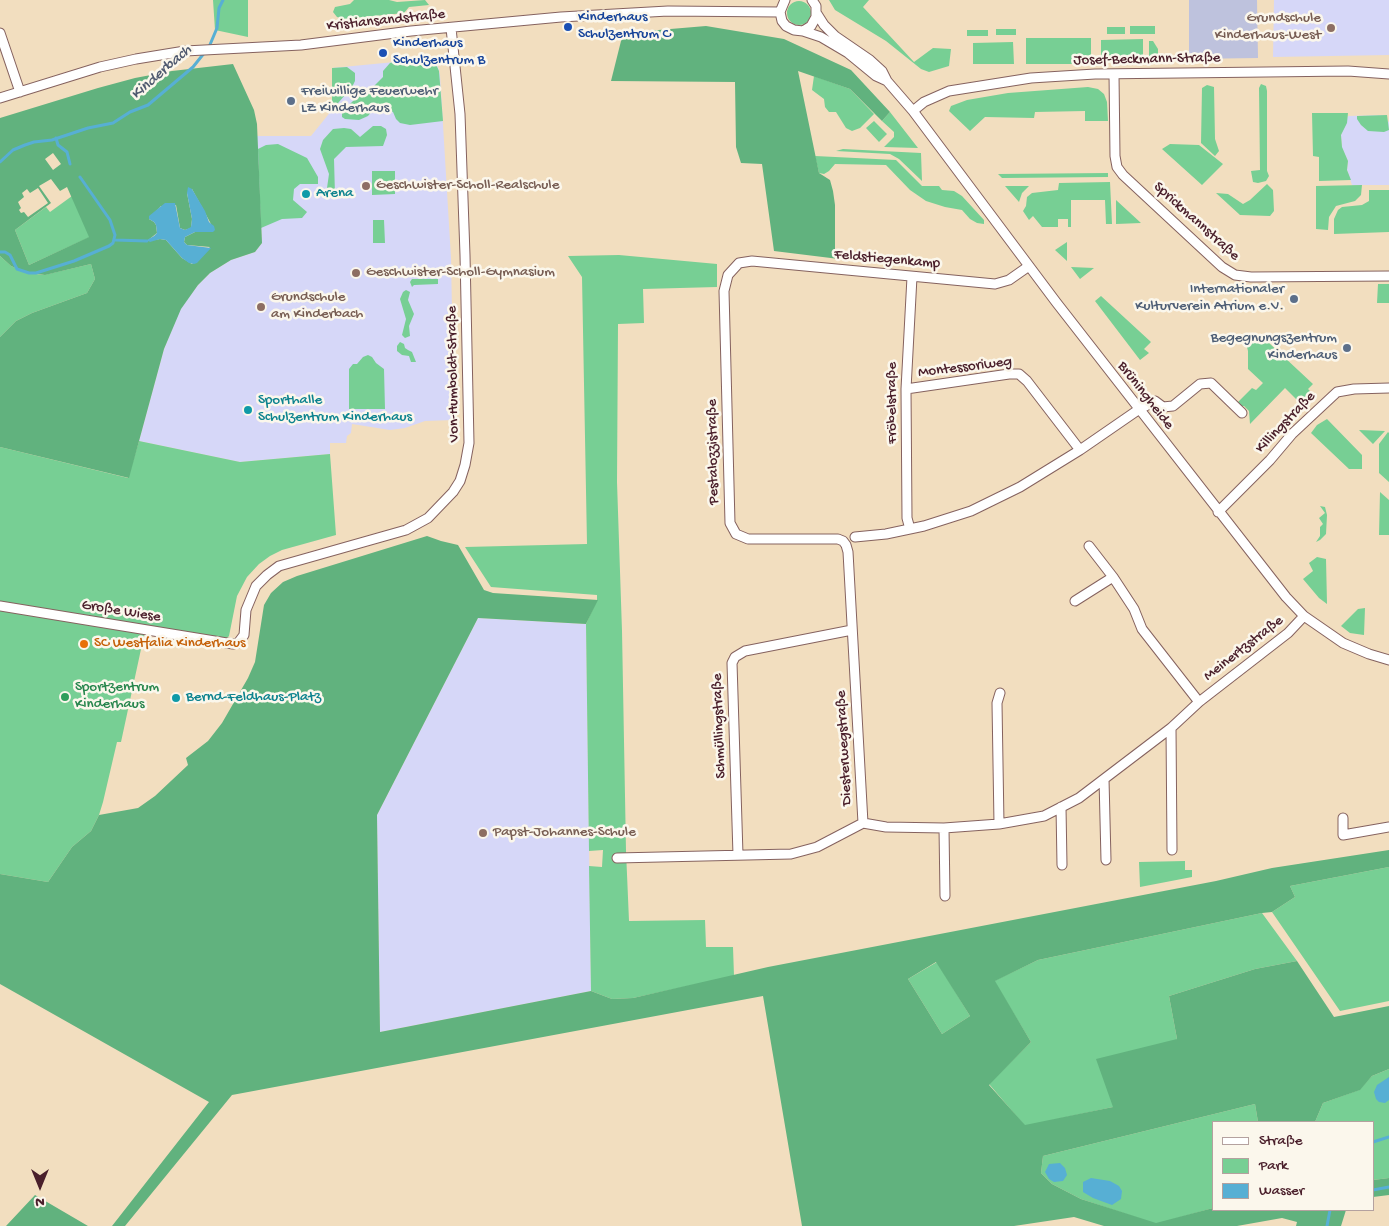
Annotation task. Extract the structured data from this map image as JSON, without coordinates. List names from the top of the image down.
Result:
{
  "streets": {
    "street": [
      "Kristiansandstraße",
      "Josef-Beckmann-Straße",
      "Sprickmannstraße",
      "Feldstiegenkamp",
      "Montessoriweg",
      "Von-Humboldt-Straße",
      "Brüningheide",
      "Fröbelstraße",
      "Killingstraße",
      "Pestalozzistraße",
      "Große Wiese",
      "Meinertzstraße",
      "Schmüllingstraße",
      "Diesterwegstraße"
    ]
  },
  "crossings": [
    ["Kristiansandstraße", "Von-Humboldt-Straße"],
    ["Josef-Beckmann-Straße", "Sprickmannstraße"],
    ["Josef-Beckmann-Straße", "Brüningheide"],
    ["Feldstiegenkamp", "Brüningheide"],
    ["Feldstiegenkamp", "Fröbelstraße"],
    ["Feldstiegenkamp", "Pestalozzistraße"],
    ["Montessoriweg", "Fröbelstraße"],
    ["Von-Humboldt-Straße", "Große Wiese"],
    ["Brüningheide", "Killingstraße"],
    ["Brüningheide", "Meinertzstraße"],
    ["Pestalozzistraße", "Diesterwegstraße"],
    ["Meinertzstraße", "Diesterwegstraße"],
    ["Schmüllingstraße", "Diesterwegstraße"]
  ],
  "water": ["Kinderbach"],
  "places": [
    "Kinderhaus Schulzentrum C",
    "Grundschule Kinderhaus-West",
    "Kinderhaus Schulzentrum B",
    "Freiwillige Feuerwehr LZ Kinderhaus",
    "Geschwister-Scholl-Realschule",
    "Arena",
    "Geschwister-Scholl-Gymnasium",
    "Internationaler Kulturverein Atrium e.V.",
    "Grundschule am Kinderbach",
    "Begegnungszentrum Kinderhaus",
    "Sporthalle Schulzentrum Kinderhaus",
    "SC Westfalia Kinderhaus",
    "Sportzentrum Kinderhaus",
    "Bernd-Feldhaus-Platz",
    "Papst-Johannes-Schule"
  ],
  "legend": ["Straße", "Park", "Wasser"],
  "north": "bottom"
}
